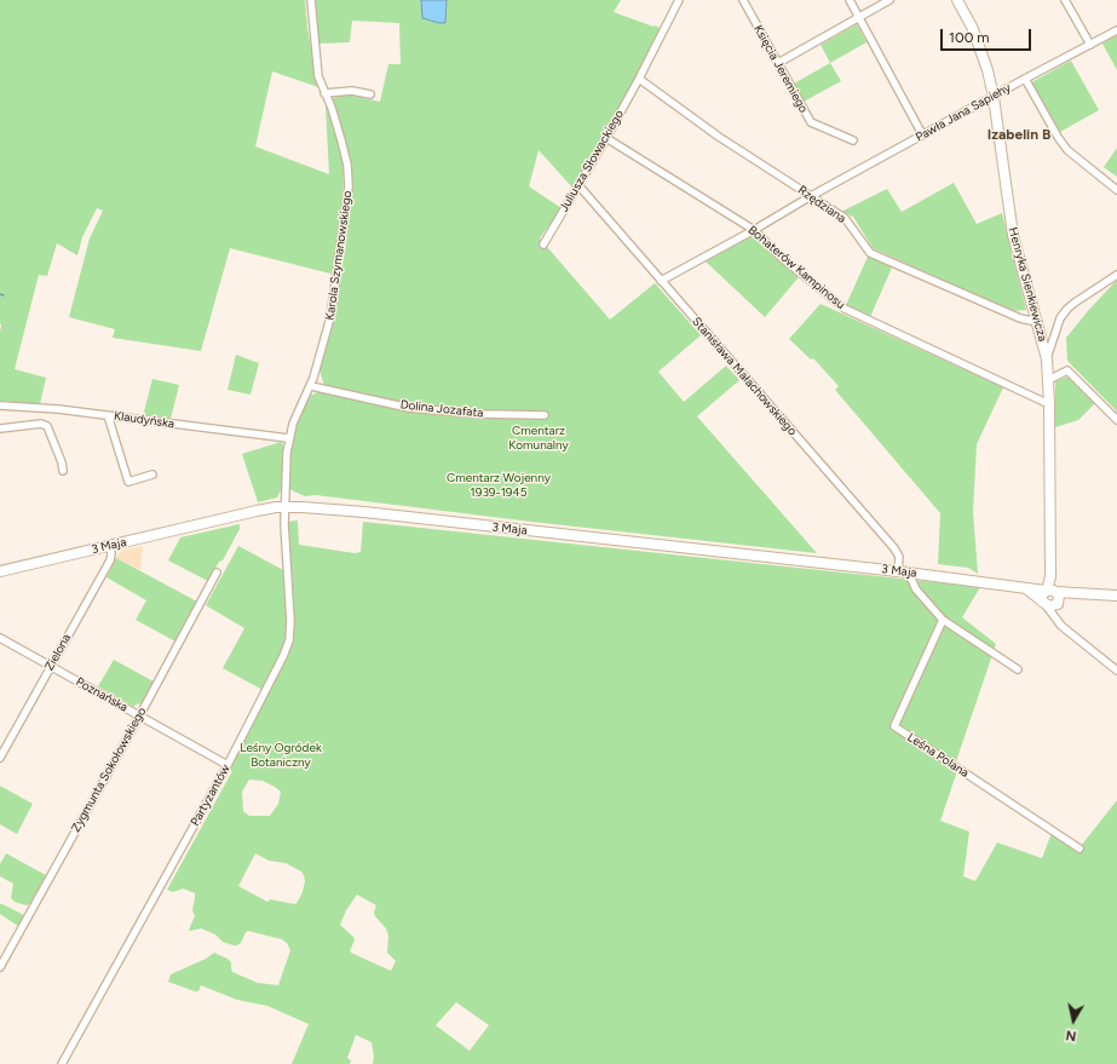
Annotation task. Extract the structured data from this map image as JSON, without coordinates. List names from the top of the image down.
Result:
{
  "streets": {
    "street": [
      "Księcia Jeremiego",
      "Pawła Jana Sapiehy",
      "Juliusza Słowackiego",
      "Rzędziana",
      "Karola Szymanowskiego",
      "Bohaterów Kampinosu",
      "Henryka Sienkiewicza",
      "Stanisława Małachowskiego",
      "Dolina Jozafata",
      "Klaudyńska",
      "3 Maja",
      "Zielona",
      "Poznańska",
      "Leśna Polana",
      "Zygmunta Sokołowskiego",
      "Partyzantów"
    ]
  },
  "crossings": [
    ["Pawła Jana Sapiehy", "Rzędziana"],
    ["Pawła Jana Sapiehy", "Bohaterów Kampinosu"],
    ["Pawła Jana Sapiehy", "Henryka Sienkiewicza"],
    ["Pawła Jana Sapiehy", "Stanisława Małachowskiego"],
    ["Juliusza Słowackiego", "Rzędziana"],
    ["Juliusza Słowackiego", "Bohaterów Kampinosu"],
    ["Juliusza Słowackiego", "Stanisława Małachowskiego"],
    ["Rzędziana", "Henryka Sienkiewicza"],
    ["Karola Szymanowskiego", "Dolina Jozafata"],
    ["Karola Szymanowskiego", "Klaudyńska"],
    ["Karola Szymanowskiego", "3 Maja"],
    ["Karola Szymanowskiego", "Partyzantów"],
    ["Bohaterów Kampinosu", "Henryka Sienkiewicza"],
    ["Henryka Sienkiewicza", "3 Maja"],
    ["Stanisława Małachowskiego", "3 Maja"],
    ["3 Maja", "Zielona"],
    ["3 Maja", "Partyzantów"],
    ["Zielona", "Poznańska"],
    ["Poznańska", "Zygmunta Sokołowskiego"],
    ["Poznańska", "Partyzantów"]
  ],
  "districts": ["Izabelin B"],
  "parks": ["Cmentarz Komunalny", "Cmentarz Wojenny 1939-1945", "Leśny Ogródek Botaniczny"],
  "scale_bar": "100 m",
  "north": "bottom"
}
